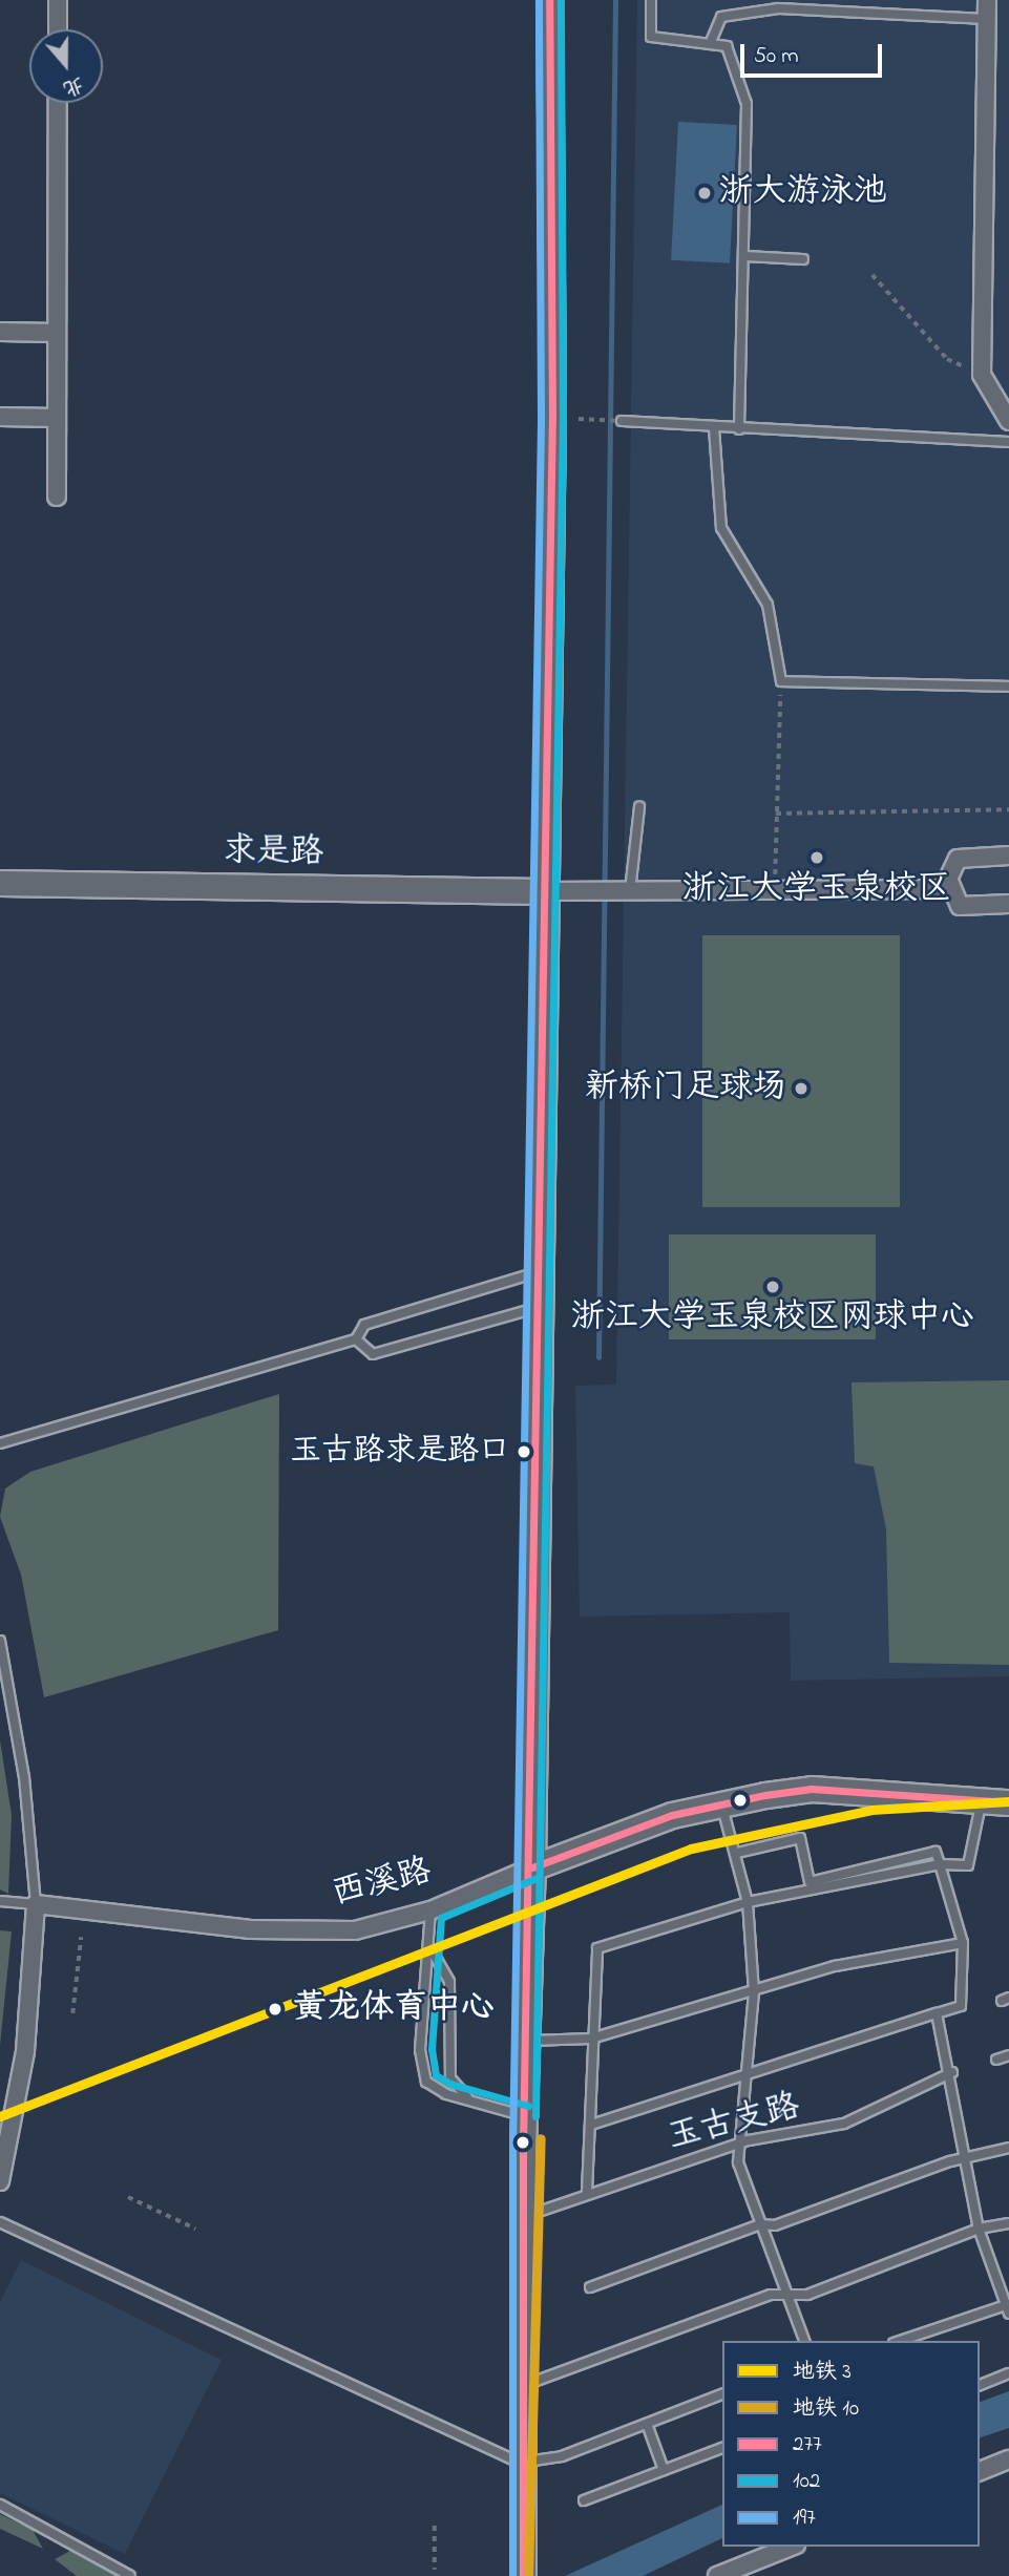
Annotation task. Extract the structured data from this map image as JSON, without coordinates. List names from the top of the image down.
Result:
{
  "streets": {
    "main road": ["求是路", "西溪路"],
    "lane": ["玉古支路"]
  },
  "places": [
    "浙大游泳池",
    "浙江大学玉泉校区",
    "新桥门足球场",
    "浙江大学玉泉校区网球中心",
    "玉古路求是路口",
    "黄龙体育中心"
  ],
  "lines": [
    "transit line 277",
    "transit line 102",
    "transit line 197",
    "metro line 3",
    "metro line 10"
  ],
  "legend": [
    "地铁 3",
    "地铁 10",
    "277",
    "102",
    "197"
  ],
  "scale_bar": "50 m",
  "north": "bottom"
}
